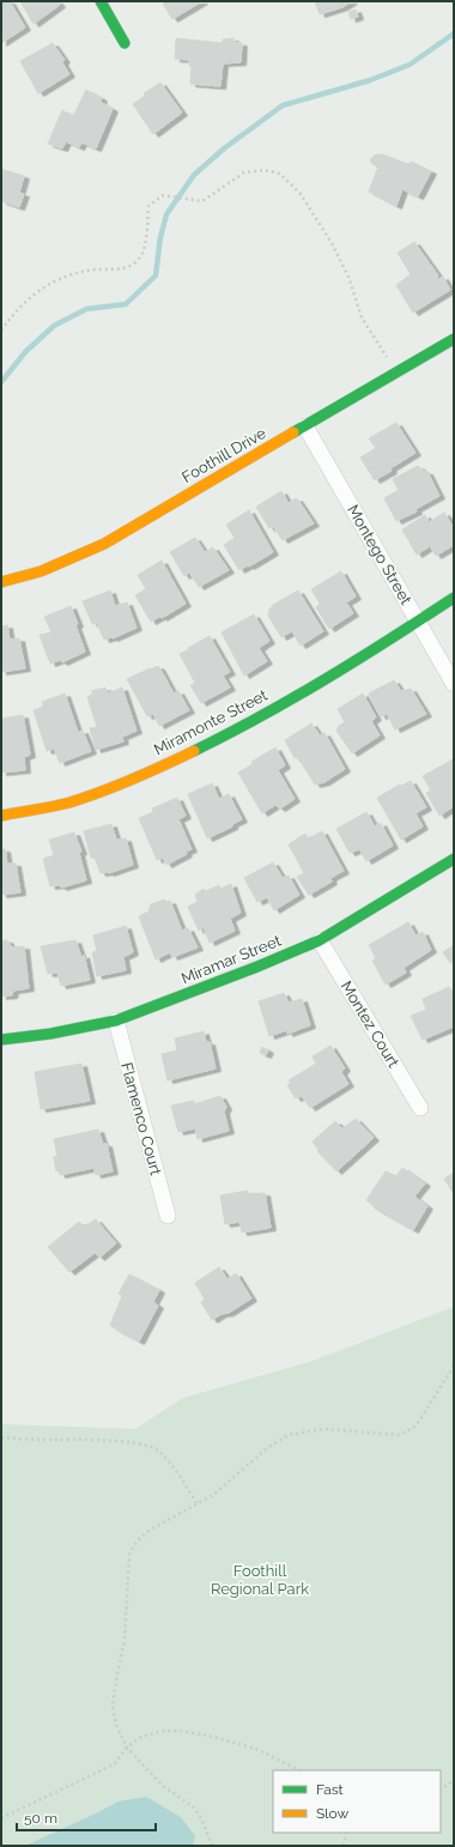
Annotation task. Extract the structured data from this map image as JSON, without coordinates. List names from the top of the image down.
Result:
{
  "streets": {
    "street": [
      "Foothill Drive",
      "Montego Street",
      "Miramonte Street",
      "Miramar Street",
      "Montez Court",
      "Flamenco Court"
    ]
  },
  "crossings": [
    ["Foothill Drive", "Montego Street"],
    ["Montego Street", "Miramonte Street"],
    ["Miramar Street", "Montez Court"],
    ["Miramar Street", "Flamenco Court"]
  ],
  "parks": ["Foothill Regional Park"],
  "legend": ["Fast", "Slow"],
  "scale_bar": "50 m"
}
